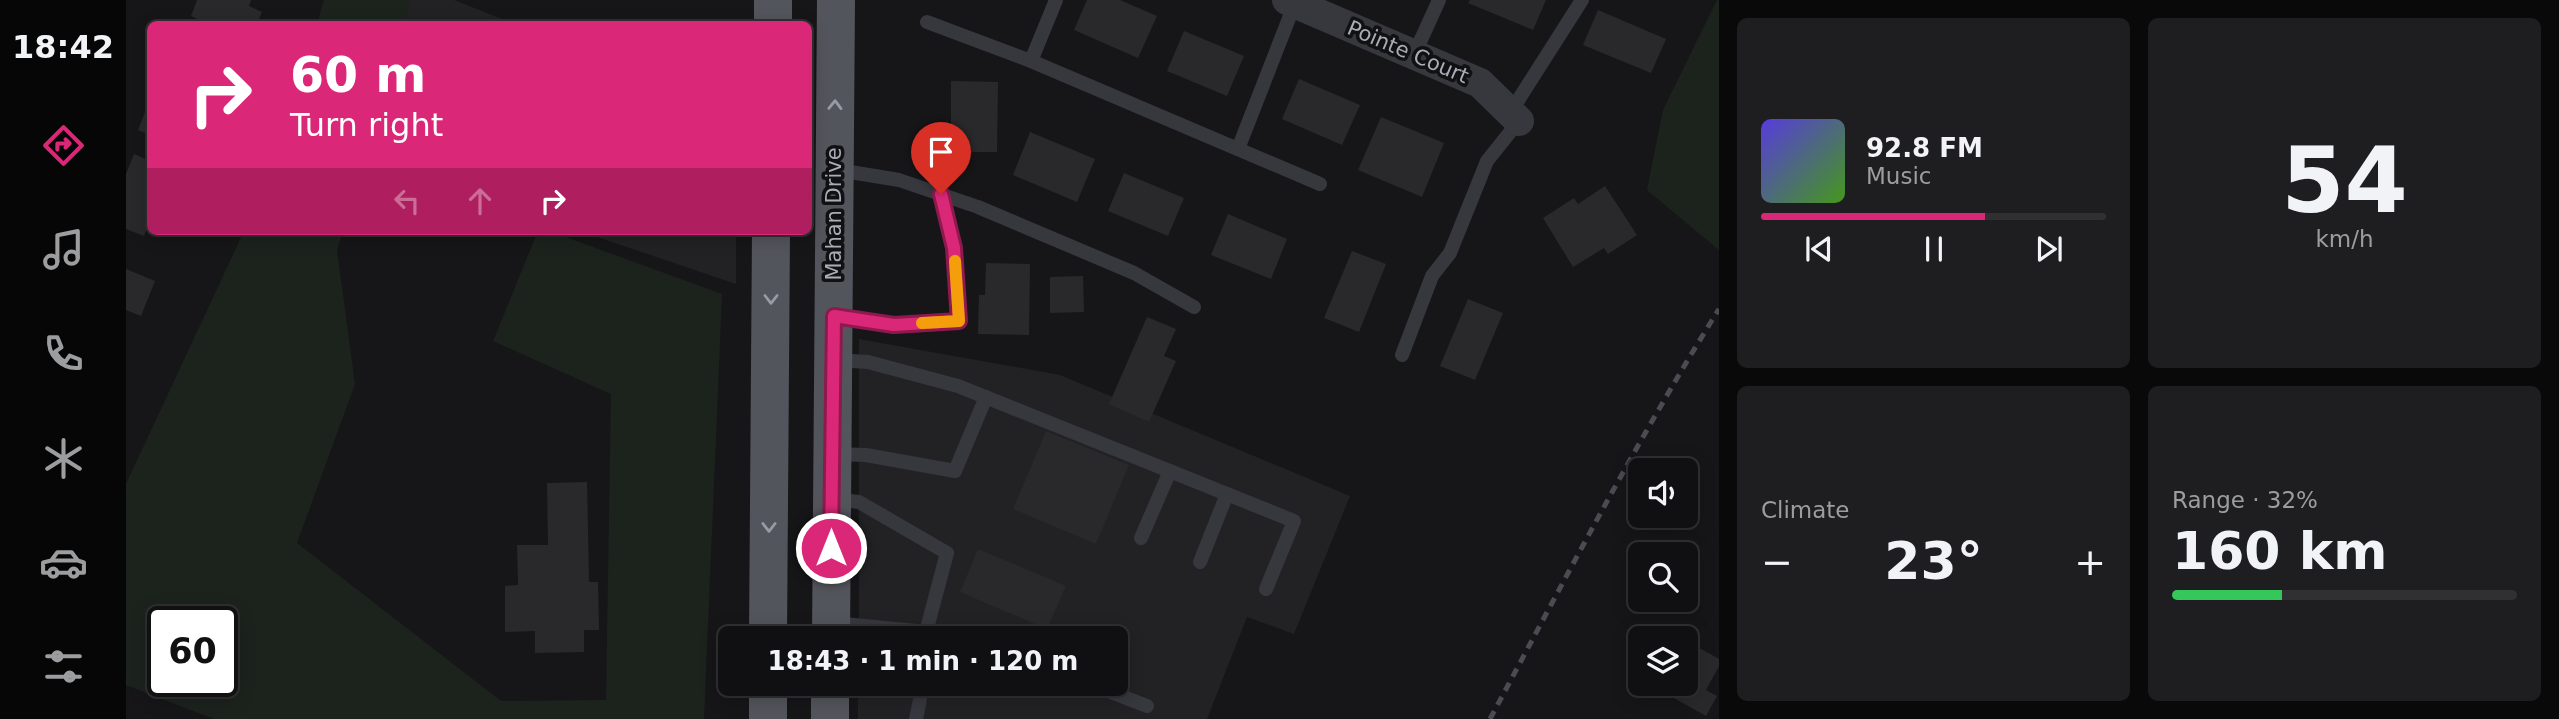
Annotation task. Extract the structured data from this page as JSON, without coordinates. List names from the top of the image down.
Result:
{
  "streets": {
    "main road": ["Mahan Drive"],
    "street": ["Pointe Court"]
  },
  "page": {
    "tabs": "18:42",
    "tile": [
      ["54", "km/h"],
      "Climate",
      ["Range · 32%", "160 km"]
    ],
    "turn": ["60 m", "Turn right"],
    "song": ["92.8 FM", "Music"],
    "heat": ["−", "23°", "+"],
    "limit": "60",
    "trip": "18:43 · 1 min · 120 m"
  }
}
